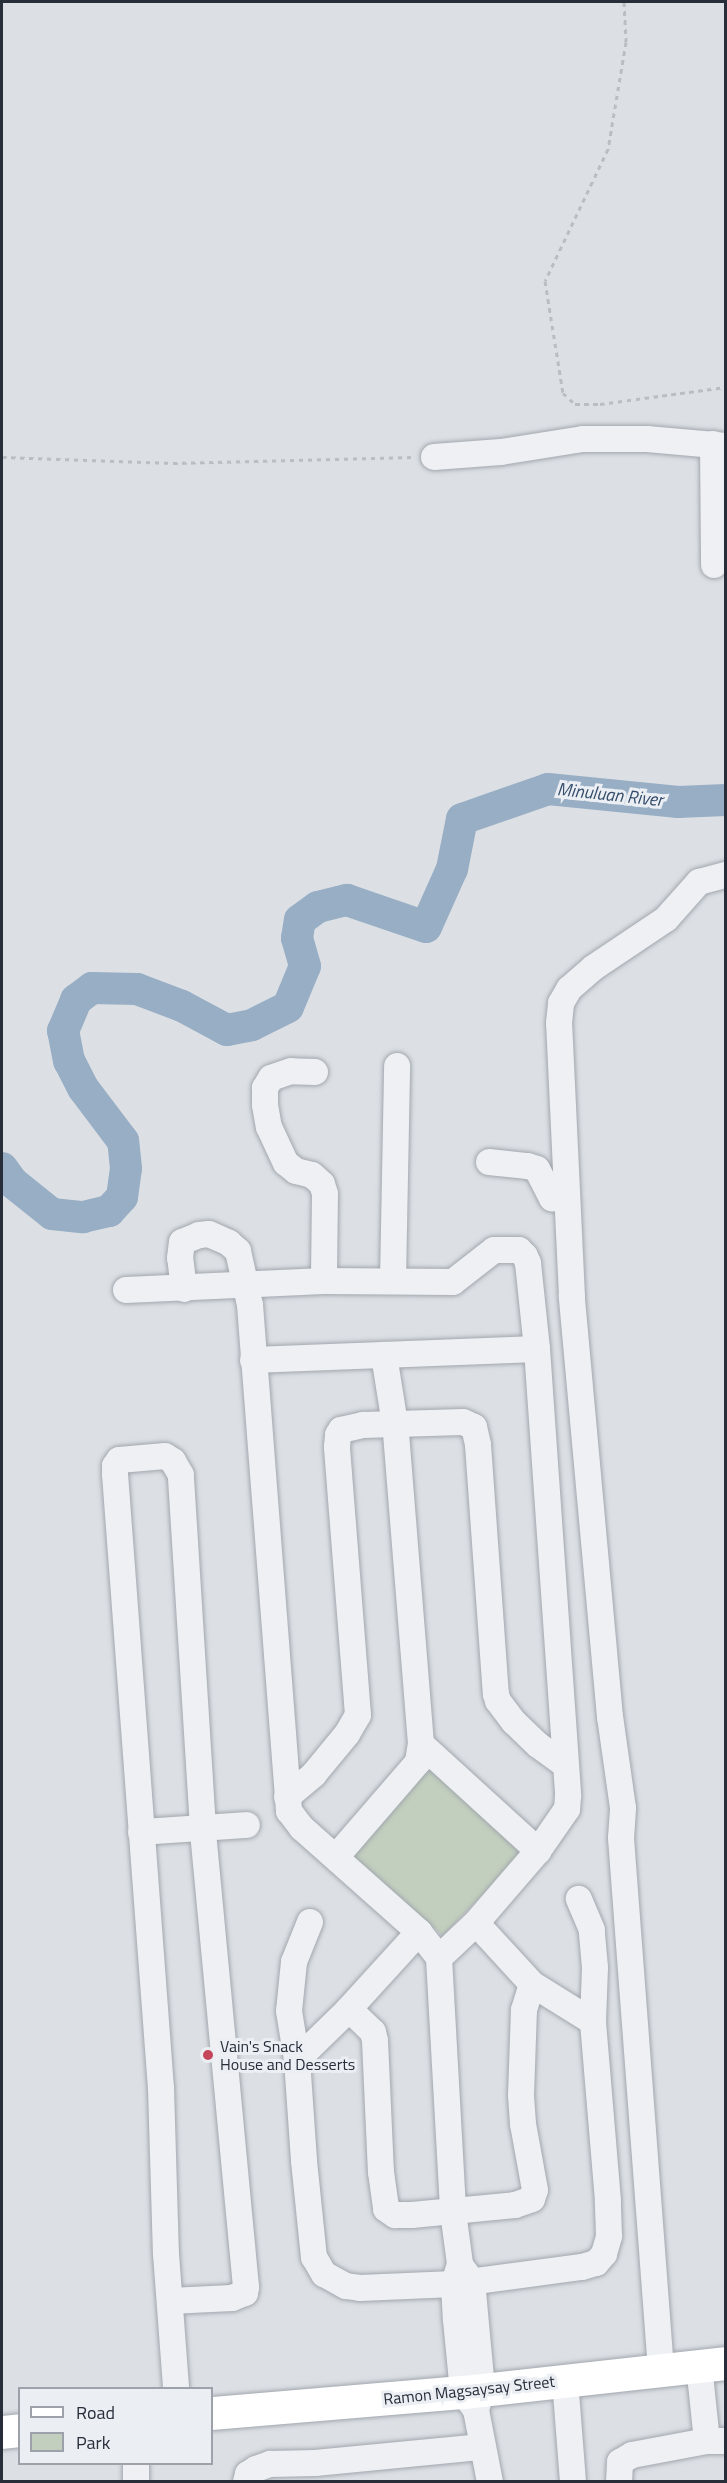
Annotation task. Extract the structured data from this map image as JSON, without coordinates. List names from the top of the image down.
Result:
{
  "streets": {
    "main road": ["Ramon Magsaysay Street"]
  },
  "water": ["Minuluan River"],
  "places": ["Vain's Snack House and Desserts"],
  "legend": ["Road", "Park"]
}
